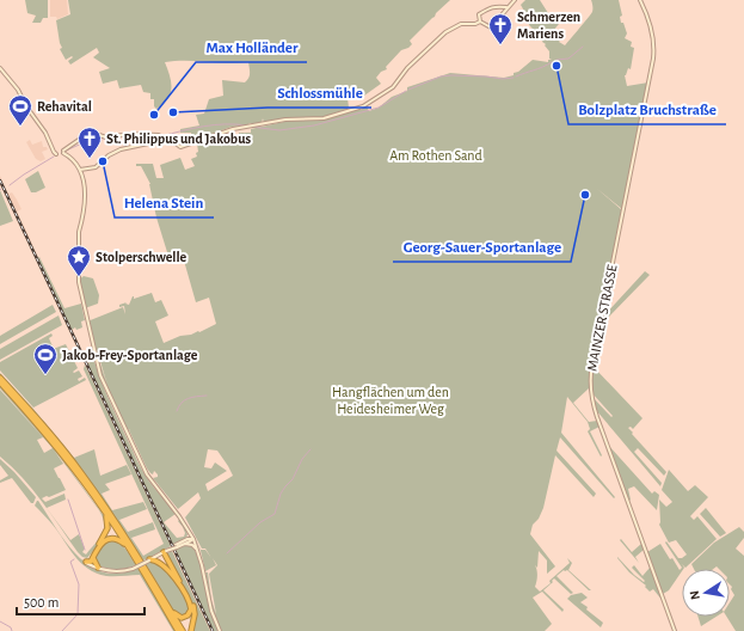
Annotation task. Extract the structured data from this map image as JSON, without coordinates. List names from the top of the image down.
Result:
{
  "streets": {
    "main road": ["MAINZER STRASSE"]
  },
  "parks": ["Am Rothen Sand", "Hangflächen um den Heidesheimer Weg"],
  "places": {
    "church": ["Schmerzen Mariens", "St. Philippus und Jakobus"],
    "other": [
      "Bolzplatz Bruchstraße",
      "Schlossmühle",
      "Max Holländer",
      "Helena Stein",
      "Georg-Sauer-Sportanlage"
    ],
    "sports": ["Rehavital", "Jakob-Frey-Sportanlage"],
    "place": ["Stolperschwelle"]
  },
  "scale_bar": "500 m",
  "north": "left"
}
